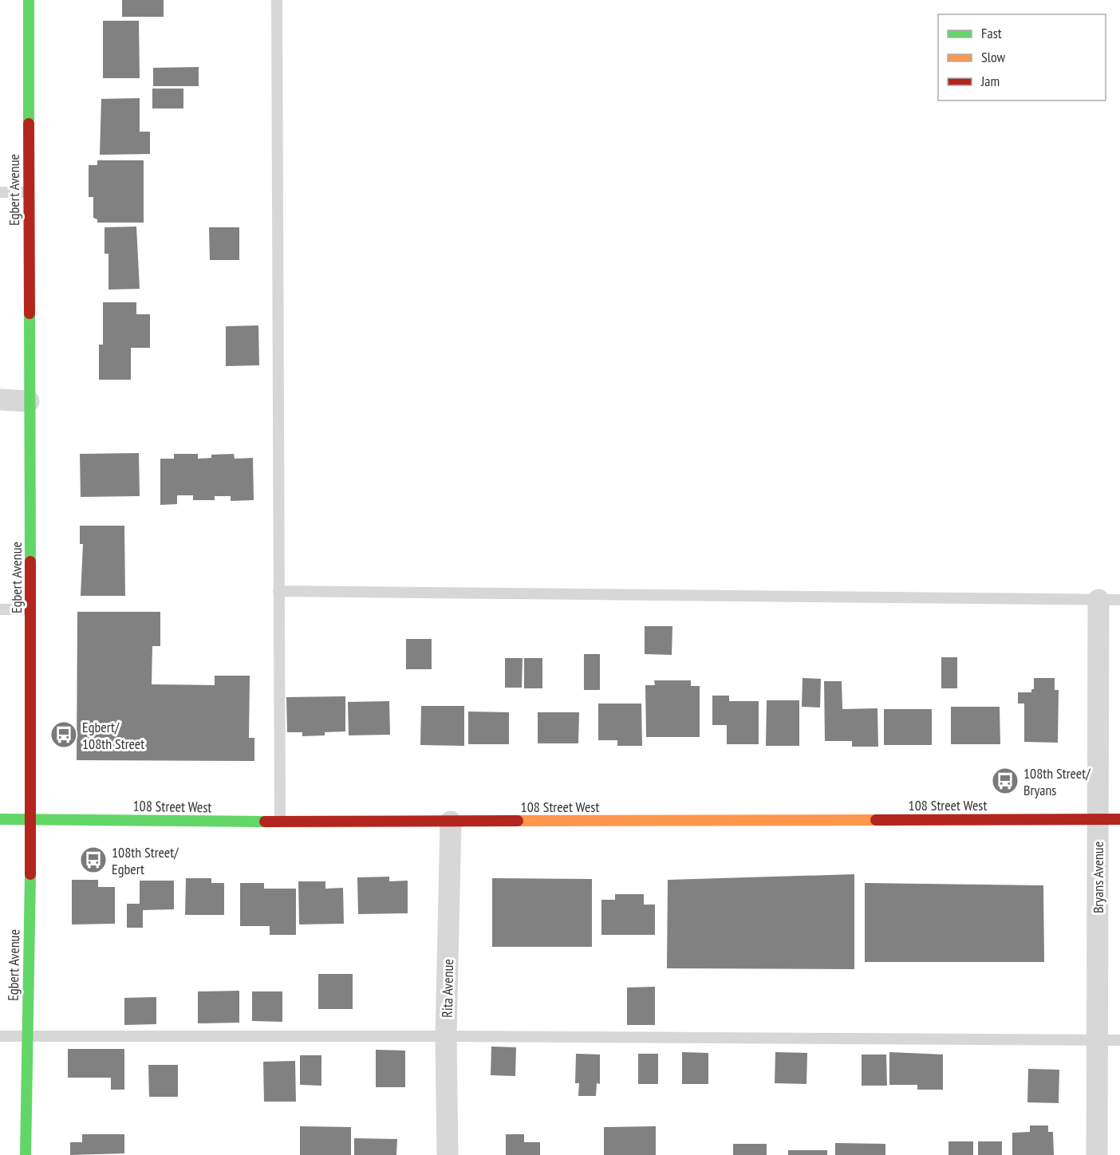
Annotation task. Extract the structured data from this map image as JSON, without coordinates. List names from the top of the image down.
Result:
{
  "streets": {
    "street": [
      "Egbert Avenue",
      "108 Street West",
      "Bryans Avenue",
      "Rita Avenue"
    ]
  },
  "crossings": [
    ["Egbert Avenue", "108 Street West"],
    ["108 Street West", "Bryans Avenue"],
    ["108 Street West", "Rita Avenue"]
  ],
  "places": {
    "bus stop": ["Egbert/ 108th Street", "108th Street/ Bryans", "108th Street/ Egbert"]
  },
  "legend": ["Fast", "Slow", "Jam"]
}
